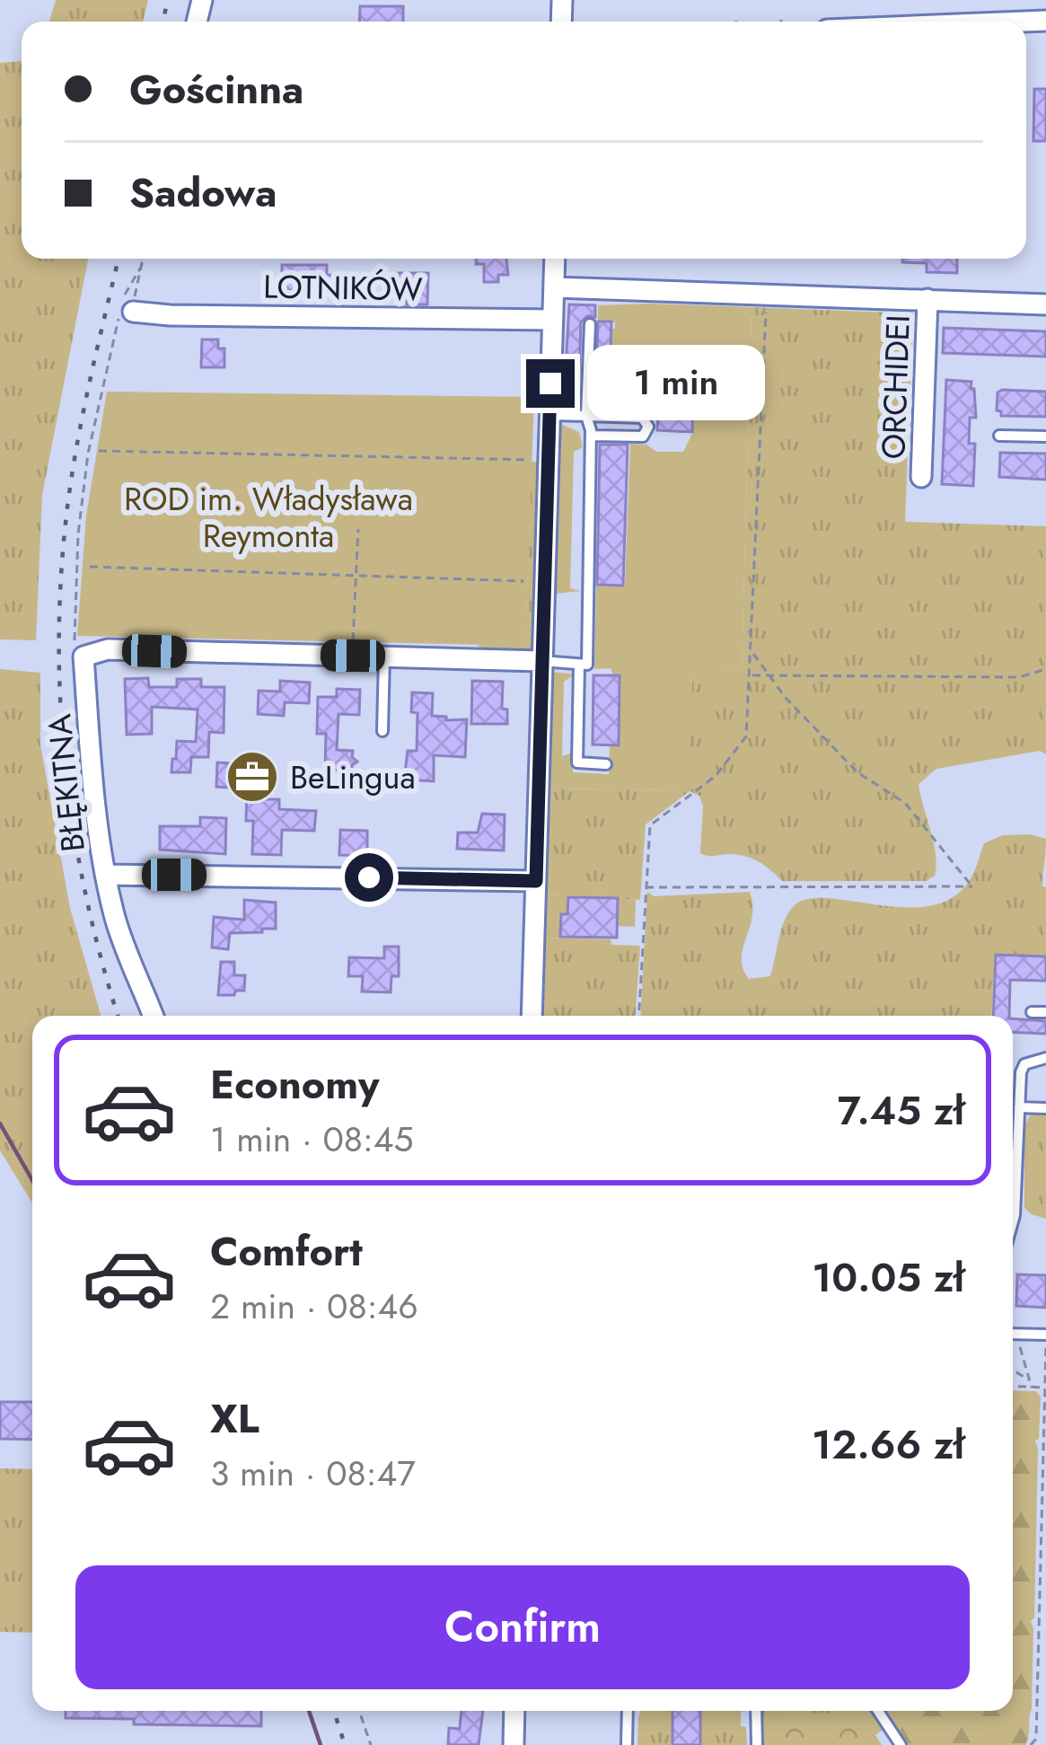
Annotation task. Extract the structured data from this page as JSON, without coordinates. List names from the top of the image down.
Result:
{
  "streets": {
    "street": ["LOTNIKÓW", "ORCHIDEI", "BŁĘKITNA"]
  },
  "parks": ["ROD im. Władysława Reymonta"],
  "places": {
    "office": ["BeLingua"]
  },
  "page": {
    "banner": ["Gościnna", "Sadowa"],
    "bubble": "1 min",
    "list": [
      {
        "name": "Economy",
        "note": "1 min · 08:45",
        "value": "7.45 zł"
      },
      {
        "name": "Comfort",
        "note": "2 min · 08:46",
        "value": "10.05 zł"
      },
      {
        "name": "XL",
        "note": "3 min · 08:47",
        "value": "12.66 zł"
      }
    ],
    "buttons": "Confirm"
  }
}
